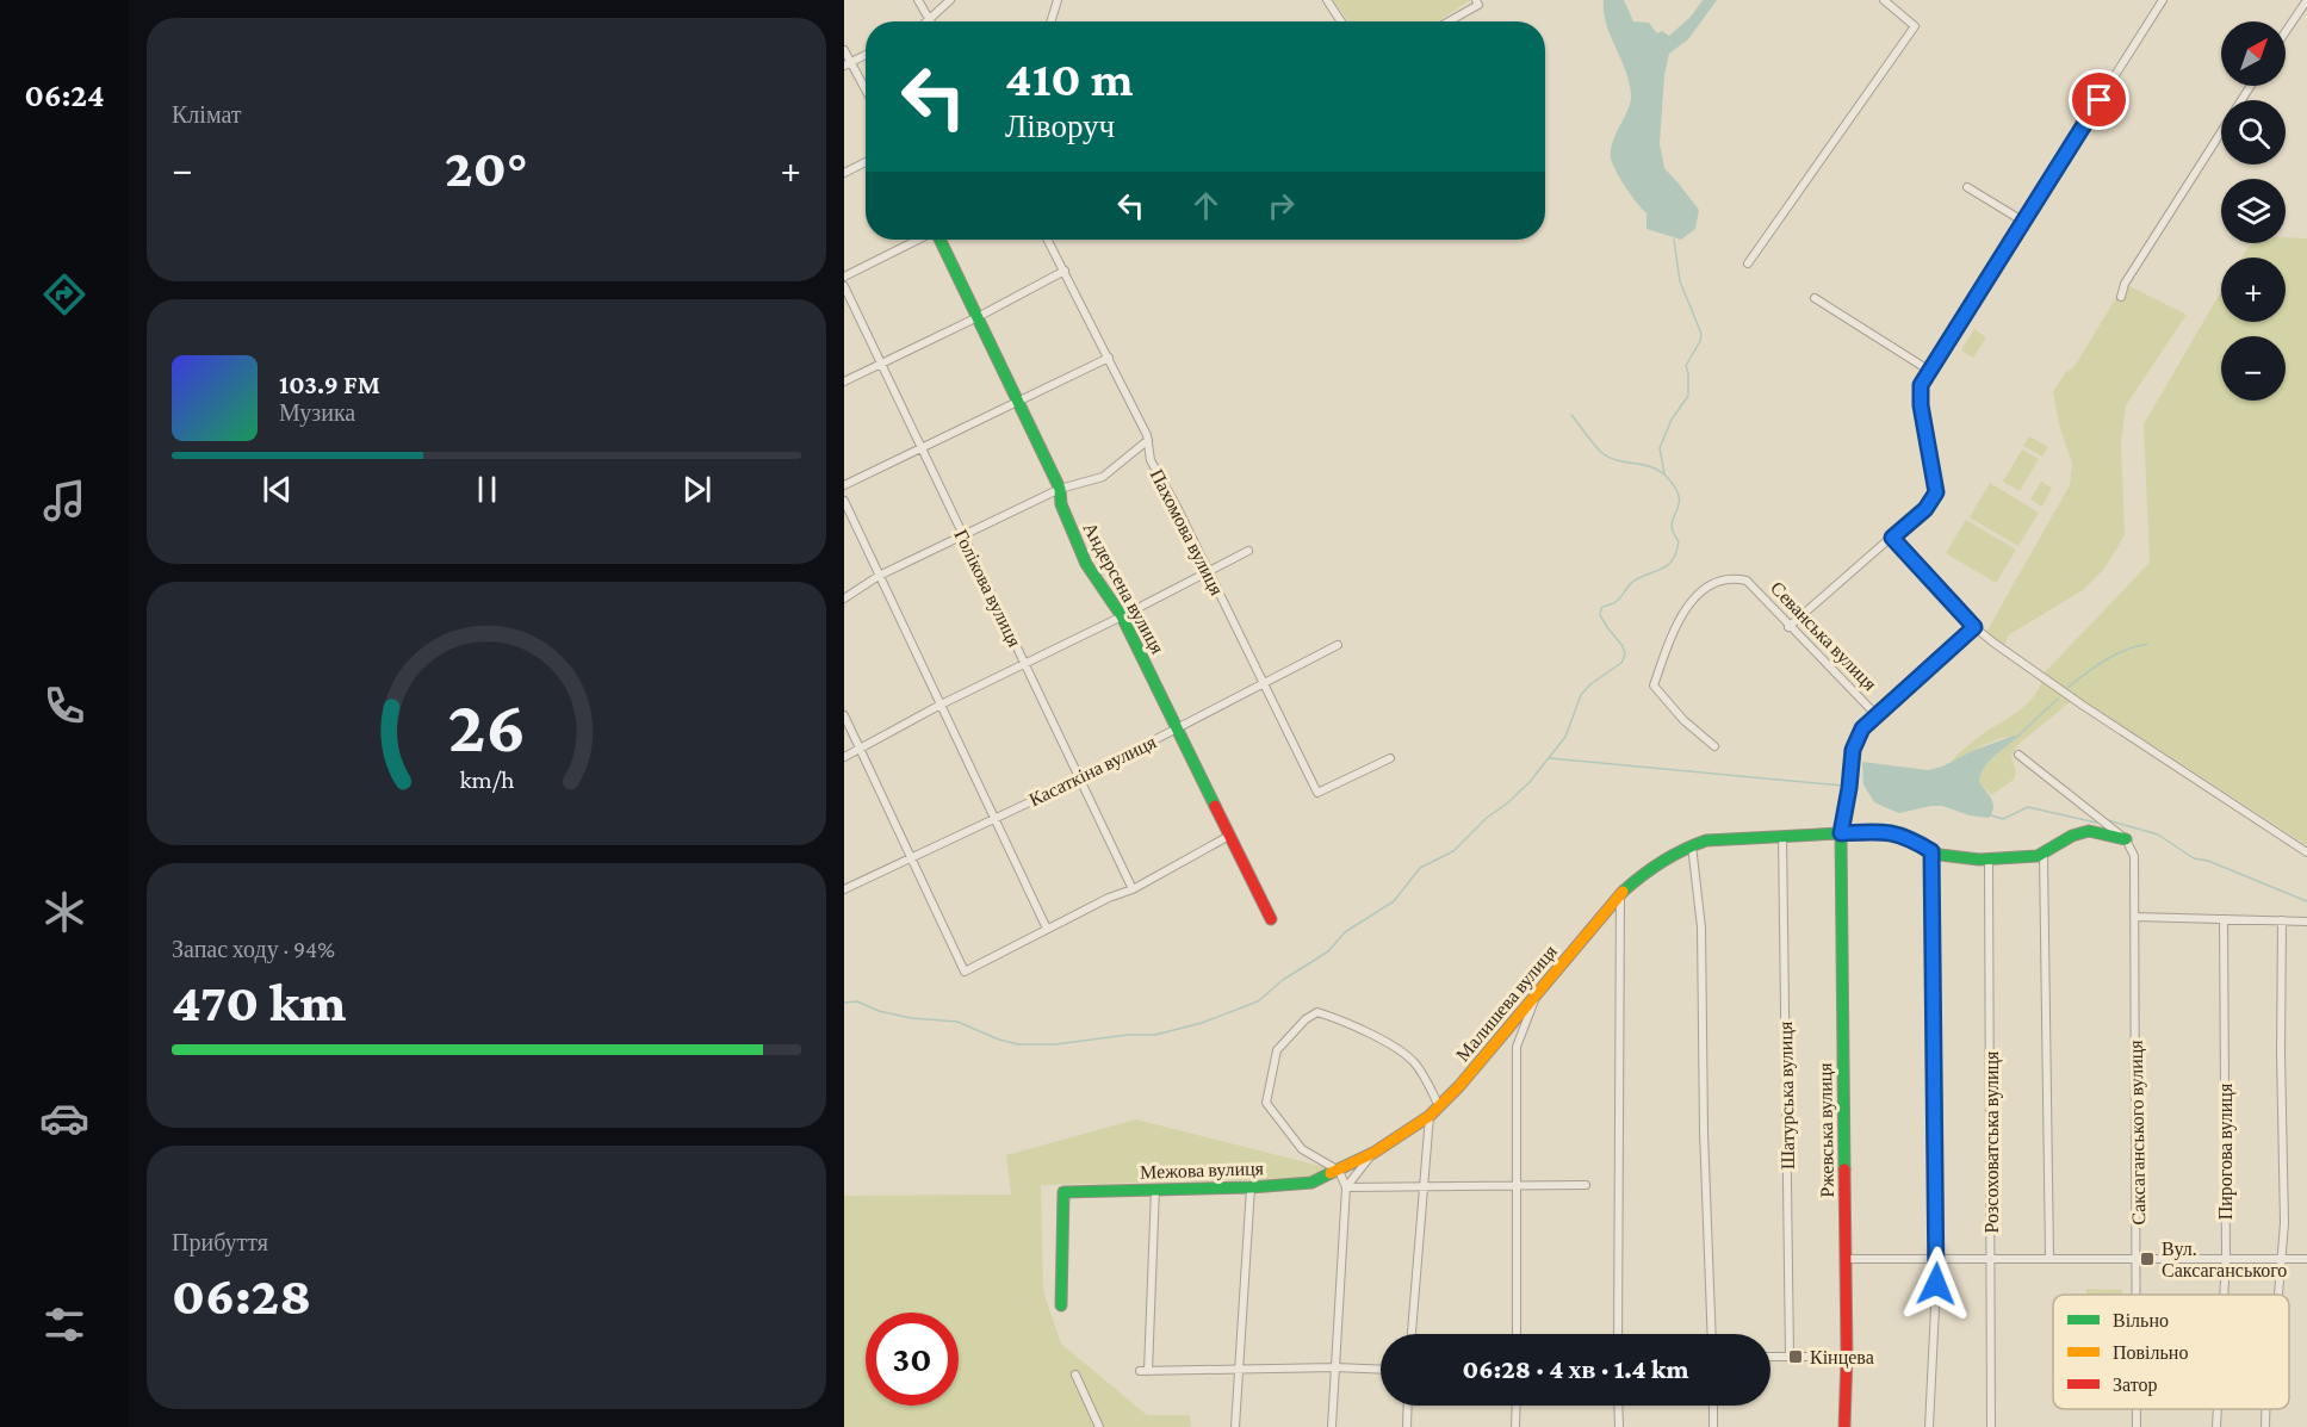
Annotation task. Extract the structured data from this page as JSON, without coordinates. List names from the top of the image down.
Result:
{
  "streets": {
    "street": [
      "Пахомова вулиця",
      "Голікова вулиця",
      "Андерсена вулиця",
      "Севанська вулиця",
      "Касаткіна вулиця",
      "Малишева вулиця",
      "Шатурська вулиця",
      "Ржевська вулиця",
      "Саксаганського вулиця",
      "Розсоховатська вулиця",
      "Пирогова вулиця",
      "Межова вулиця"
    ]
  },
  "crossings": [
    ["Пахомова вулиця", "Касаткіна вулиця"],
    ["Голікова вулиця", "Касаткіна вулиця"],
    ["Андерсена вулиця", "Касаткіна вулиця"],
    ["Севанська вулиця", "Малишева вулиця"],
    ["Севанська вулиця", "Ржевська вулиця"],
    ["Малишева вулиця", "Шатурська вулиця"],
    ["Малишева вулиця", "Ржевська вулиця"],
    ["Малишева вулиця", "Розсоховатська вулиця"],
    ["Малишева вулиця", "Межова вулиця"]
  ],
  "places": {
    "transit": ["Вул. Саксаганського", "Кінцева"]
  },
  "legend": ["Вільно", "Повільно", "Затор"],
  "north": "top right",
  "page": {
    "tabs": "06:24",
    "tile": [
      "Клімат",
      ["Запас ходу · 94%", "470 km"],
      ["Прибуття", "06:28"]
    ],
    "map_buttons": ["+", "−"],
    "turn": ["410 m", "Ліворуч"],
    "heat": ["−", "20°", "+"],
    "song": ["103.9 FM", "Музика"],
    "limit": "30",
    "trip": "06:28 · 4 хв · 1.4 km",
    "gauge": ["26", "km/h"]
  }
}
